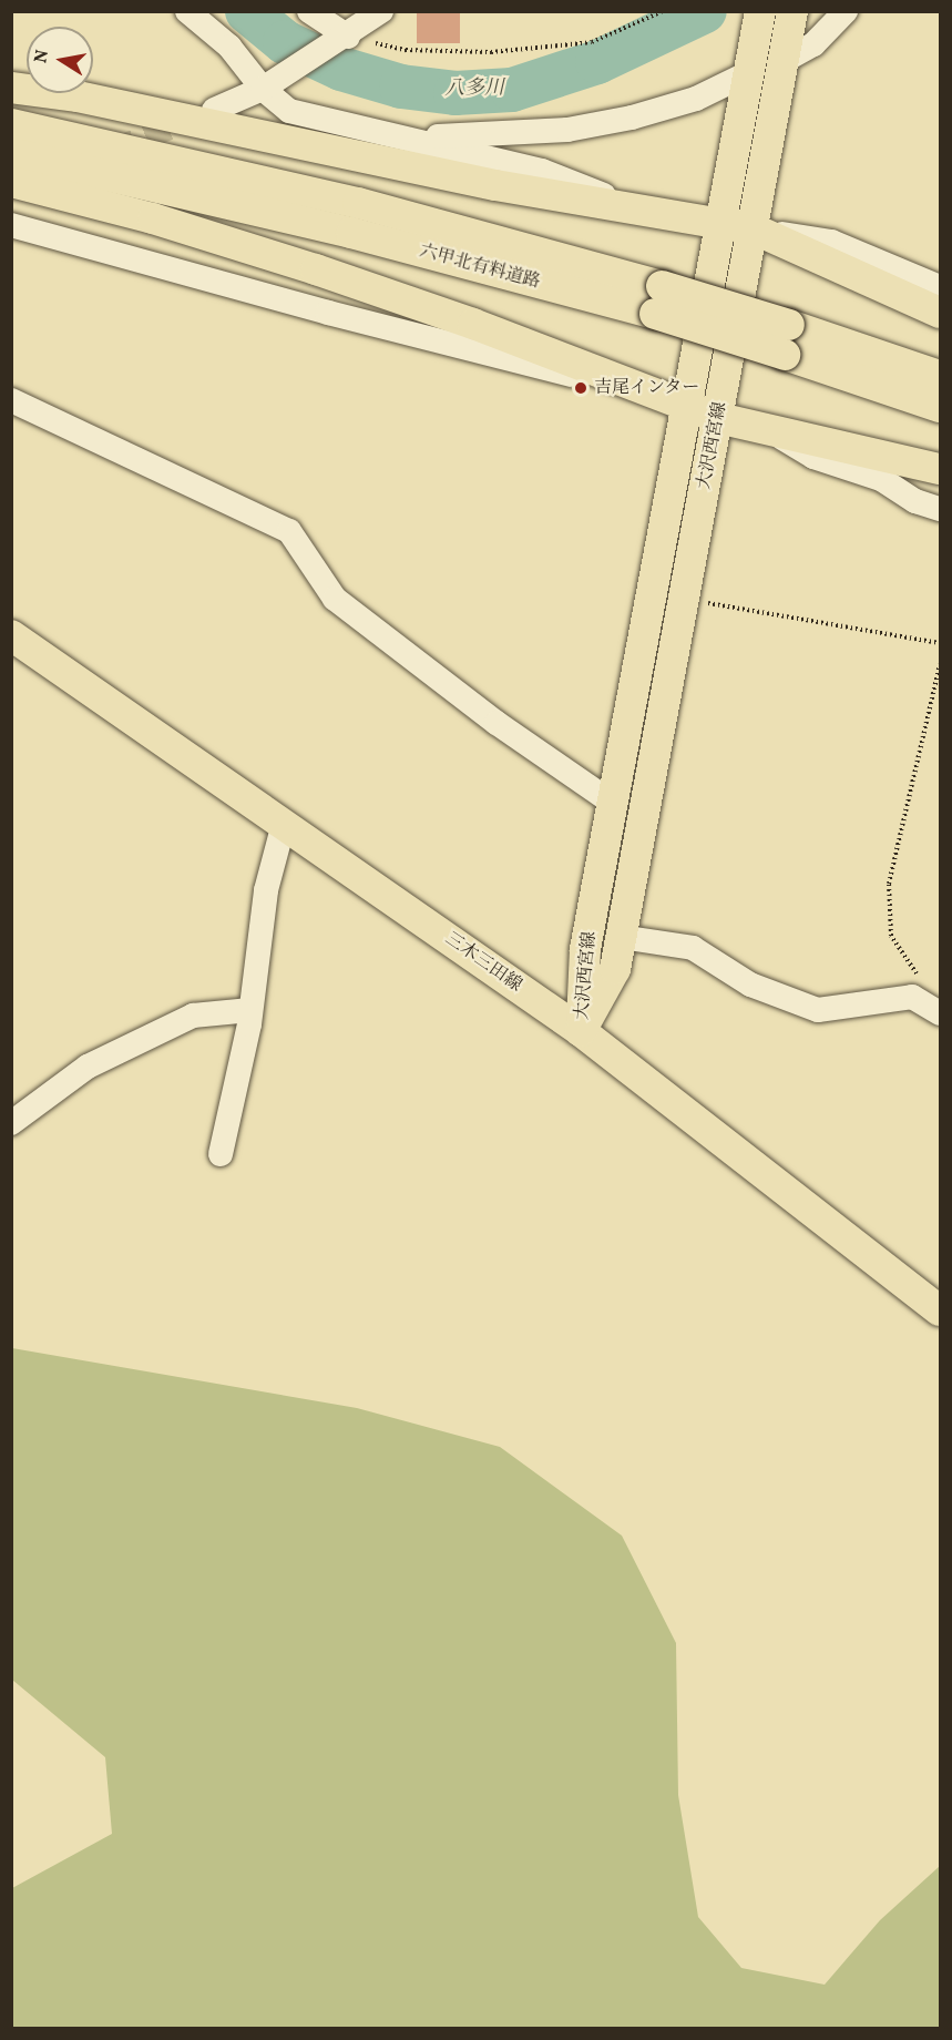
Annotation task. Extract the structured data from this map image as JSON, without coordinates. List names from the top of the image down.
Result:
{
  "streets": {
    "main road": ["六甲北有料道路", "大沢西宮線", "三木三田線"]
  },
  "crossings": [
    ["大沢西宮線", "三木三田線"]
  ],
  "water": ["八多川"],
  "places": ["吉尾インター"],
  "north": "left"
}
